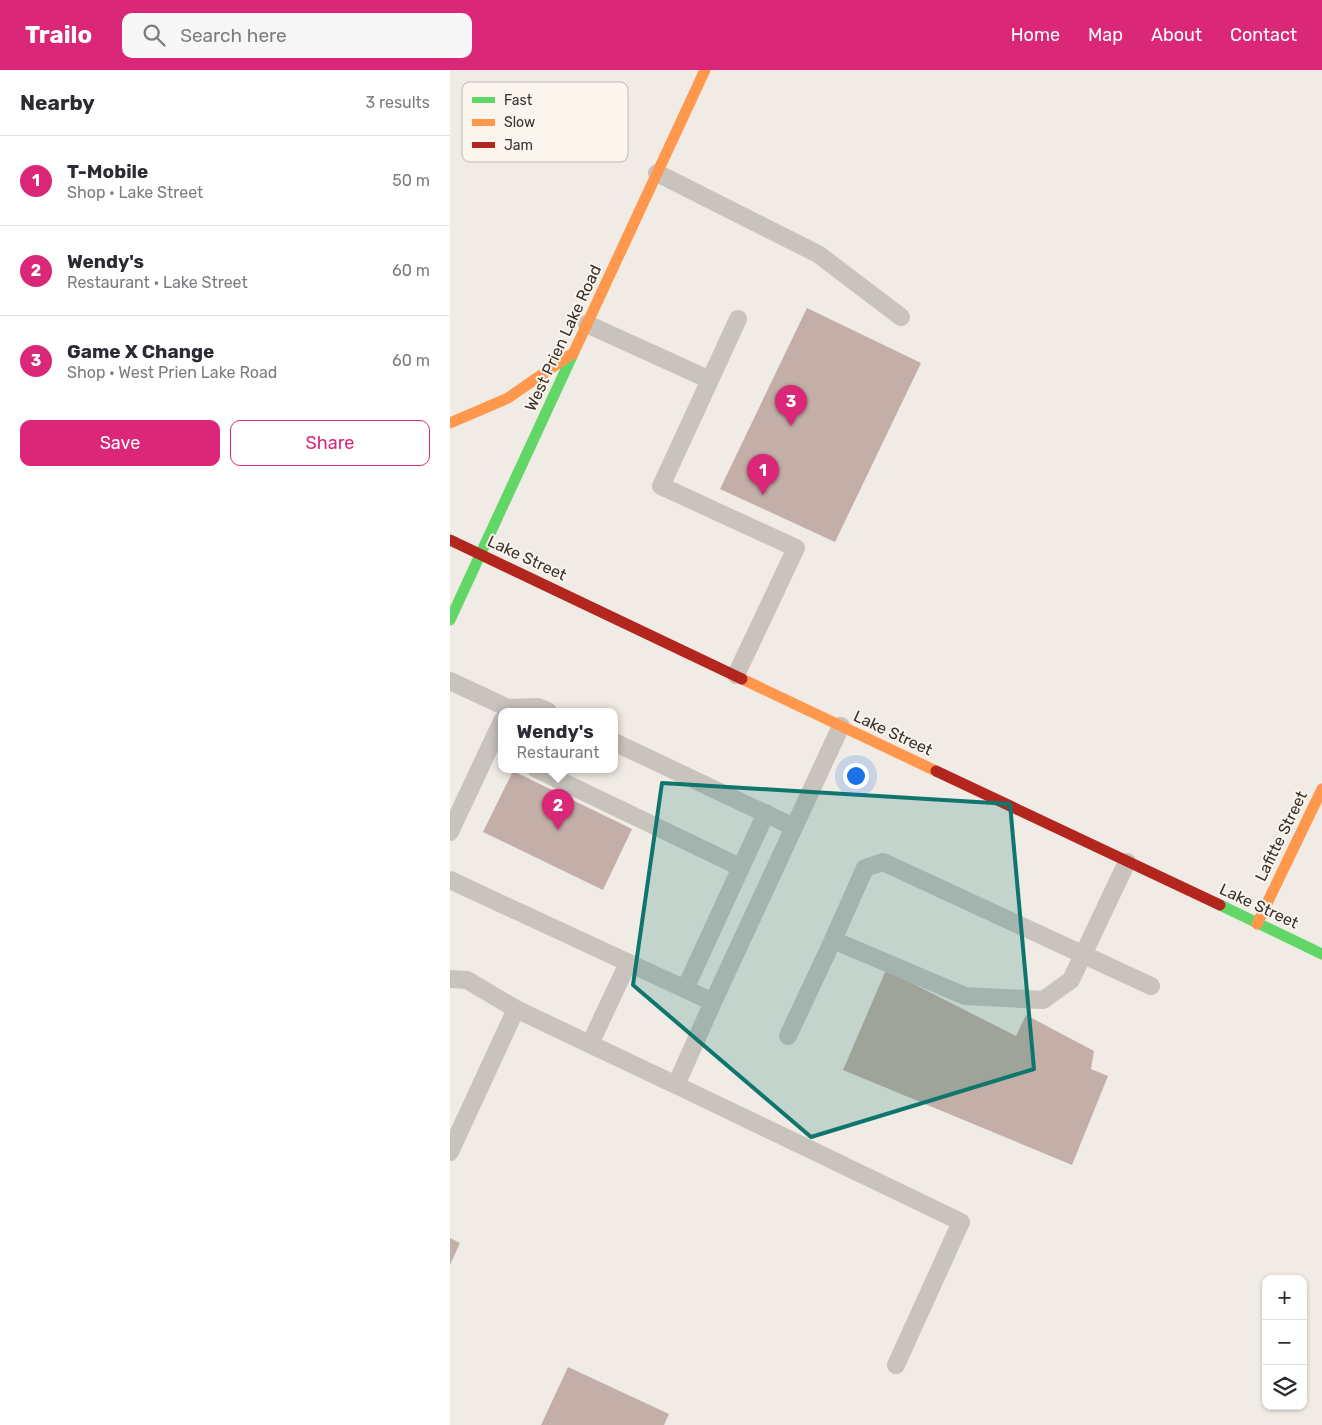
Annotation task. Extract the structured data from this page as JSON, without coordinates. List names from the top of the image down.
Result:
{
  "streets": {
    "street": ["West Prien Lake Road", "Lake Street", "Lafitte Street"]
  },
  "crossings": [
    ["West Prien Lake Road", "Lake Street"],
    ["Lake Street", "Lafitte Street"]
  ],
  "legend": ["Fast", "Slow", "Jam"],
  "page": {
    "header": "Trailo",
    "search": "Search here",
    "nav": [
      "Home",
      "Map",
      "About",
      "Contact"
    ],
    "heading": ["Nearby", "3 results"],
    "list": [
      {
        "mark": "1",
        "name": "T-Mobile",
        "note": "Shop · Lake Street",
        "value": "50 m"
      },
      {
        "mark": "2",
        "name": "Wendy's",
        "note": "Restaurant · Lake Street",
        "value": "60 m"
      },
      {
        "mark": "3",
        "name": "Game X Change",
        "note": "Shop · West Prien Lake Road",
        "value": "60 m"
      }
    ],
    "pins": ["3", "1", "2"],
    "buttons": ["Save", "Share"],
    "popup": ["Wendy's", "Restaurant"],
    "map_buttons": ["+", "−"]
  }
}
